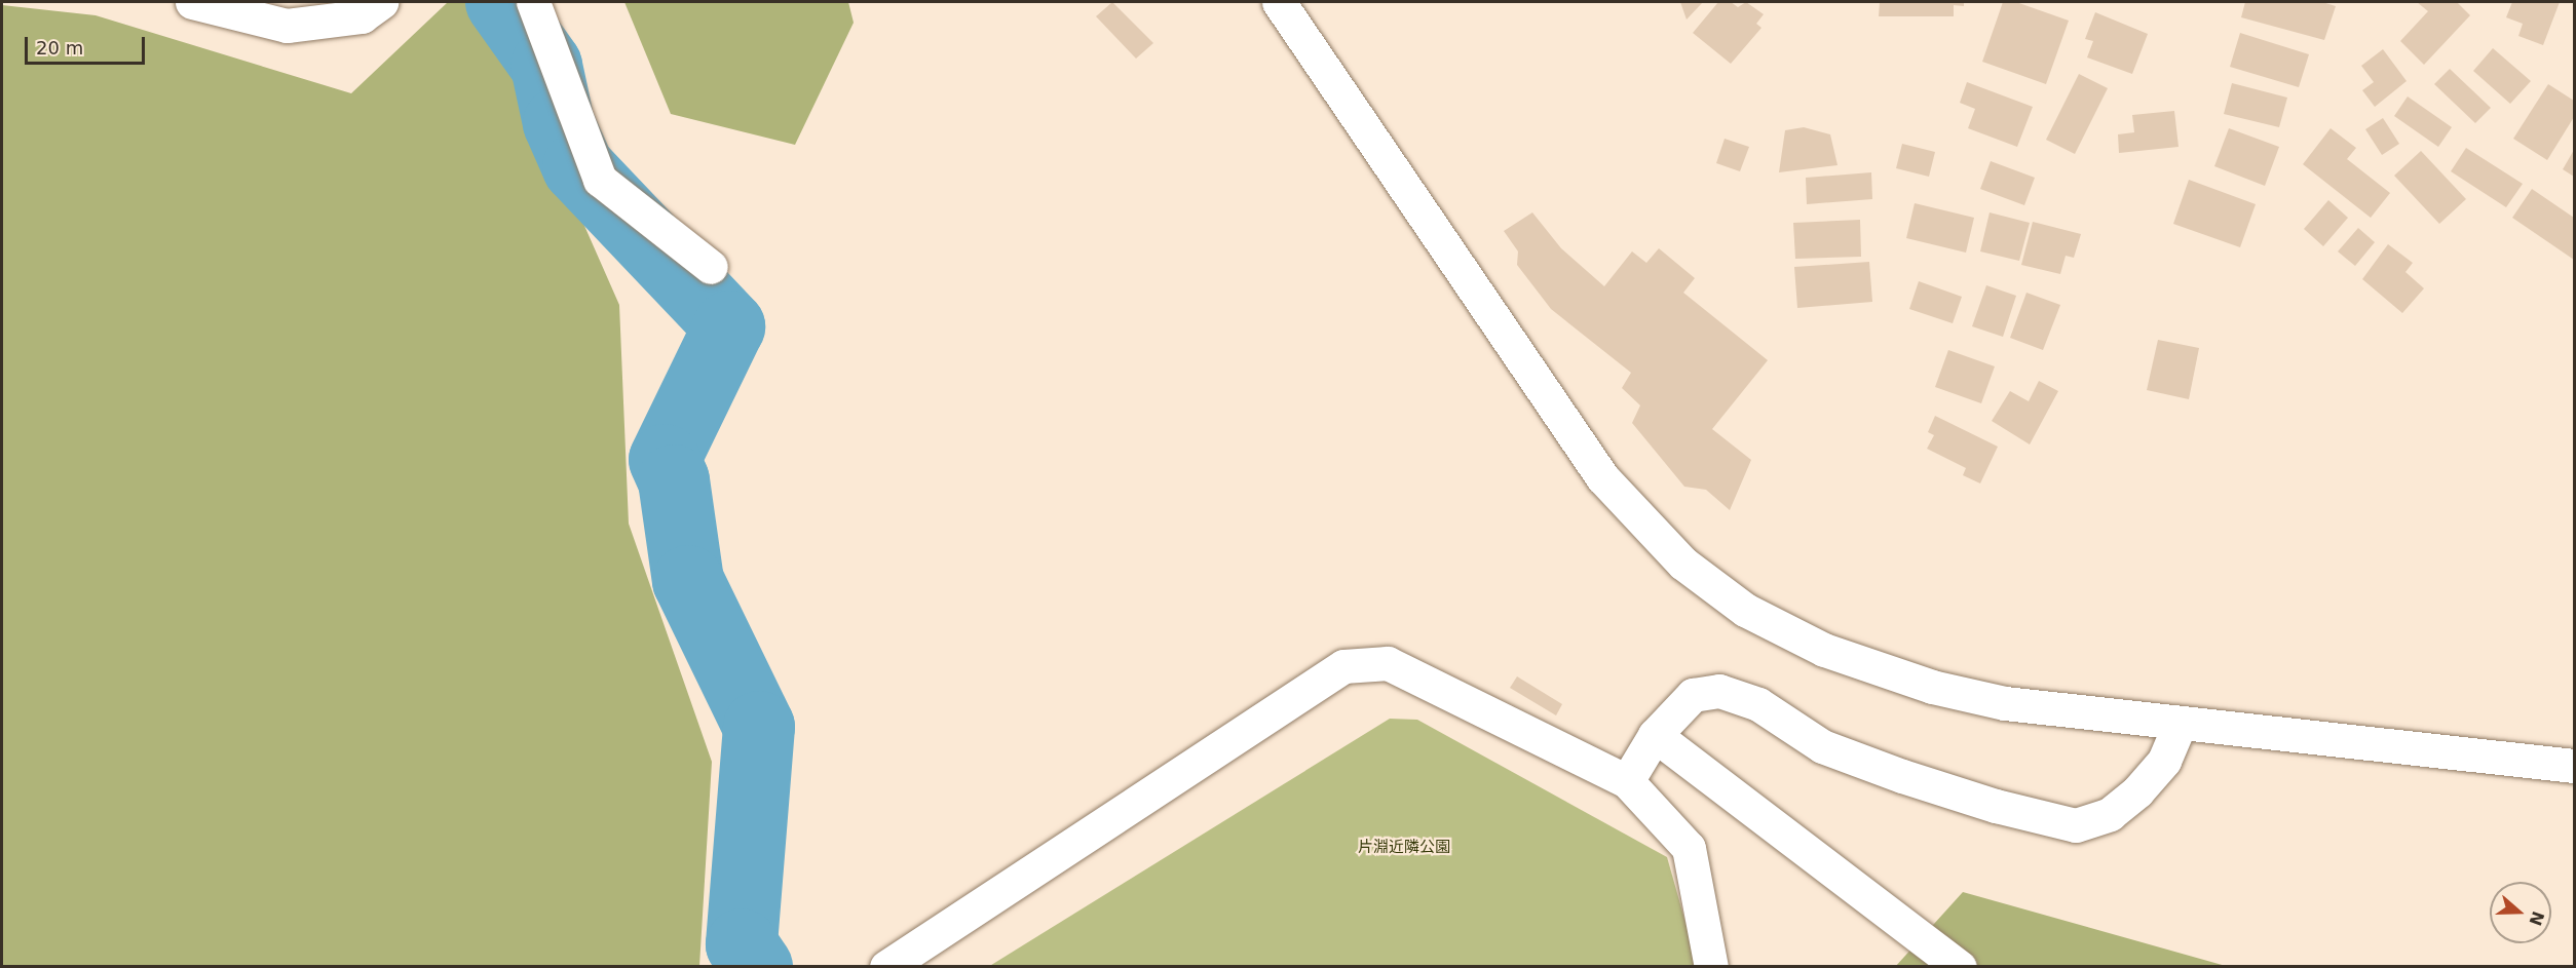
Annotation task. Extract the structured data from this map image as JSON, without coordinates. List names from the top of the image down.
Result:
{
  "parks": ["片淵近隣公園"],
  "scale_bar": "20 m",
  "north": "right"
}
